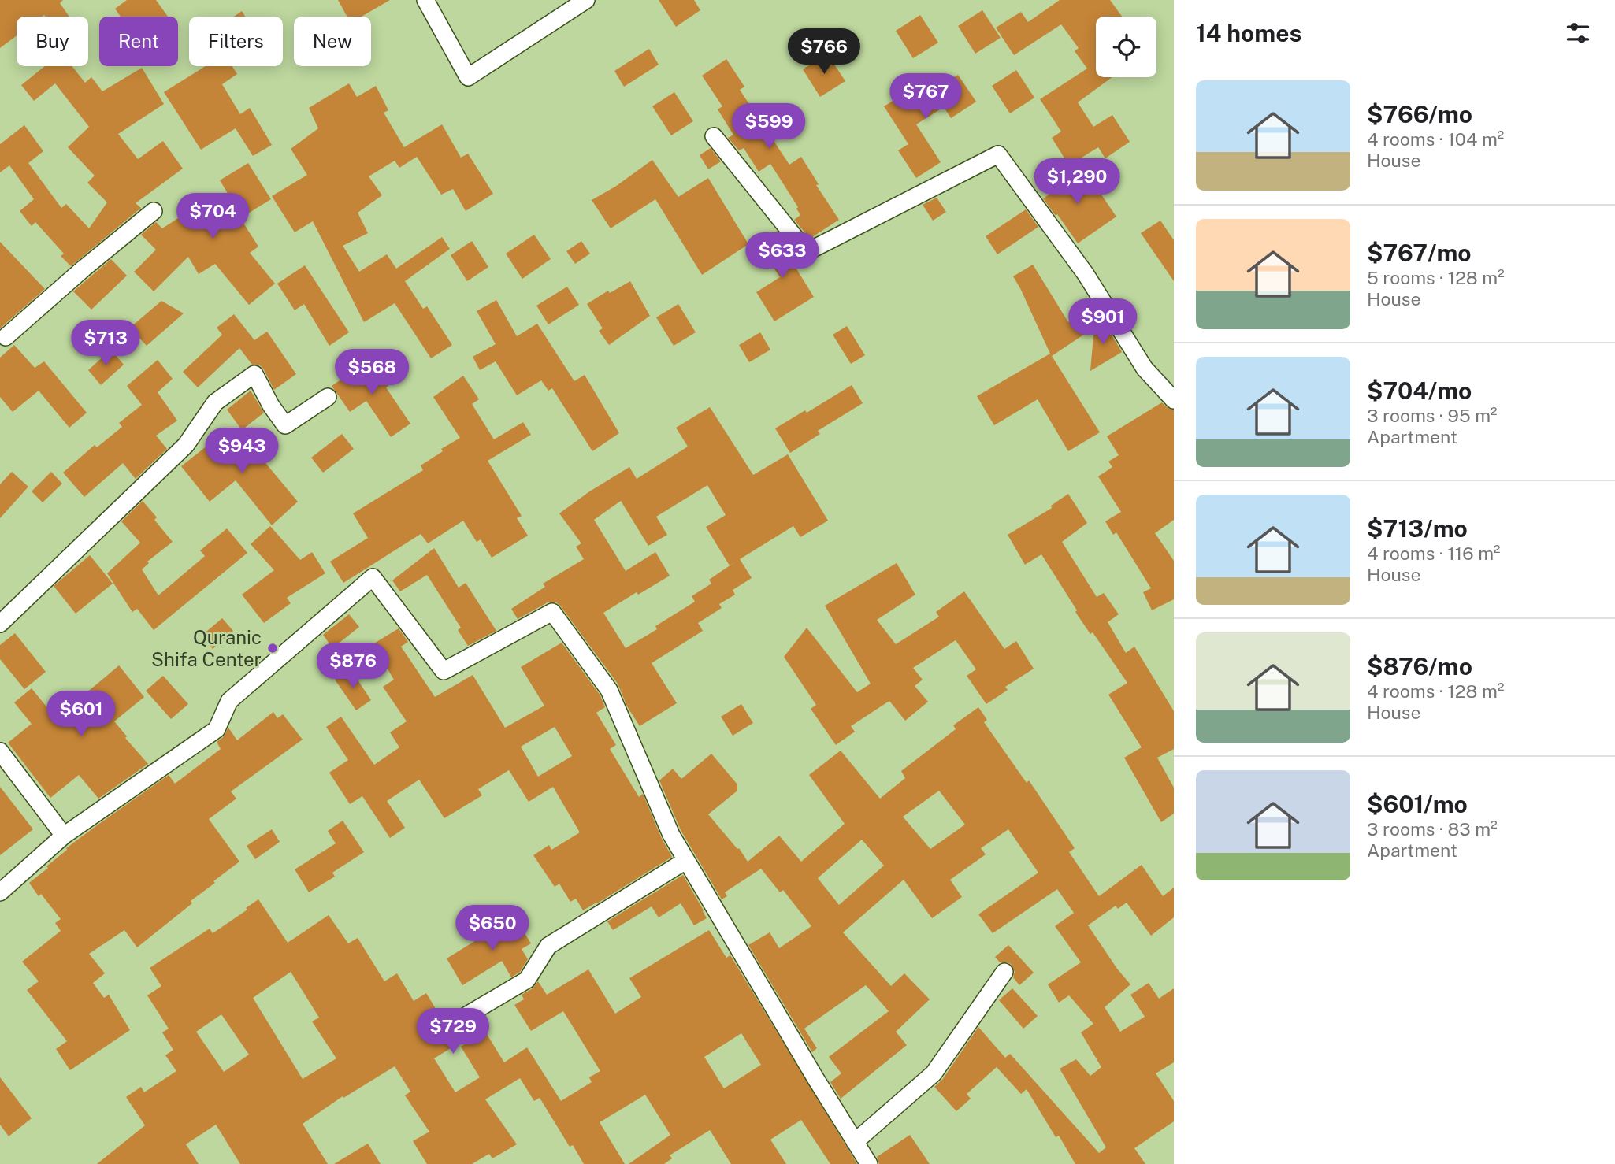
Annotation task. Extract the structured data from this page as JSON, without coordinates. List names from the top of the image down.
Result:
{
  "places": ["Quranic Shifa Center"],
  "page": {
    "heading": "14 homes",
    "chip": [
      "Buy",
      "Rent",
      "Filters",
      "New"
    ],
    "price": [
      "$766",
      "$767",
      "$599",
      "$1,290",
      "$704",
      "$633",
      "$901",
      "$713",
      "$568",
      "$943",
      "$876",
      "$601",
      "$650",
      "$729"
    ],
    "list": [
      {
        "name": "$766/mo",
        "note": "4 rooms · 104 m² · House"
      },
      {
        "name": "$767/mo",
        "note": "5 rooms · 128 m² · House"
      },
      {
        "name": "$704/mo",
        "note": "3 rooms · 95 m² · Apartment"
      },
      {
        "name": "$713/mo",
        "note": "4 rooms · 116 m² · House"
      },
      {
        "name": "$876/mo",
        "note": "4 rooms · 128 m² · House"
      },
      {
        "name": "$601/mo",
        "note": "3 rooms · 83 m² · Apartment"
      }
    ]
  }
}
